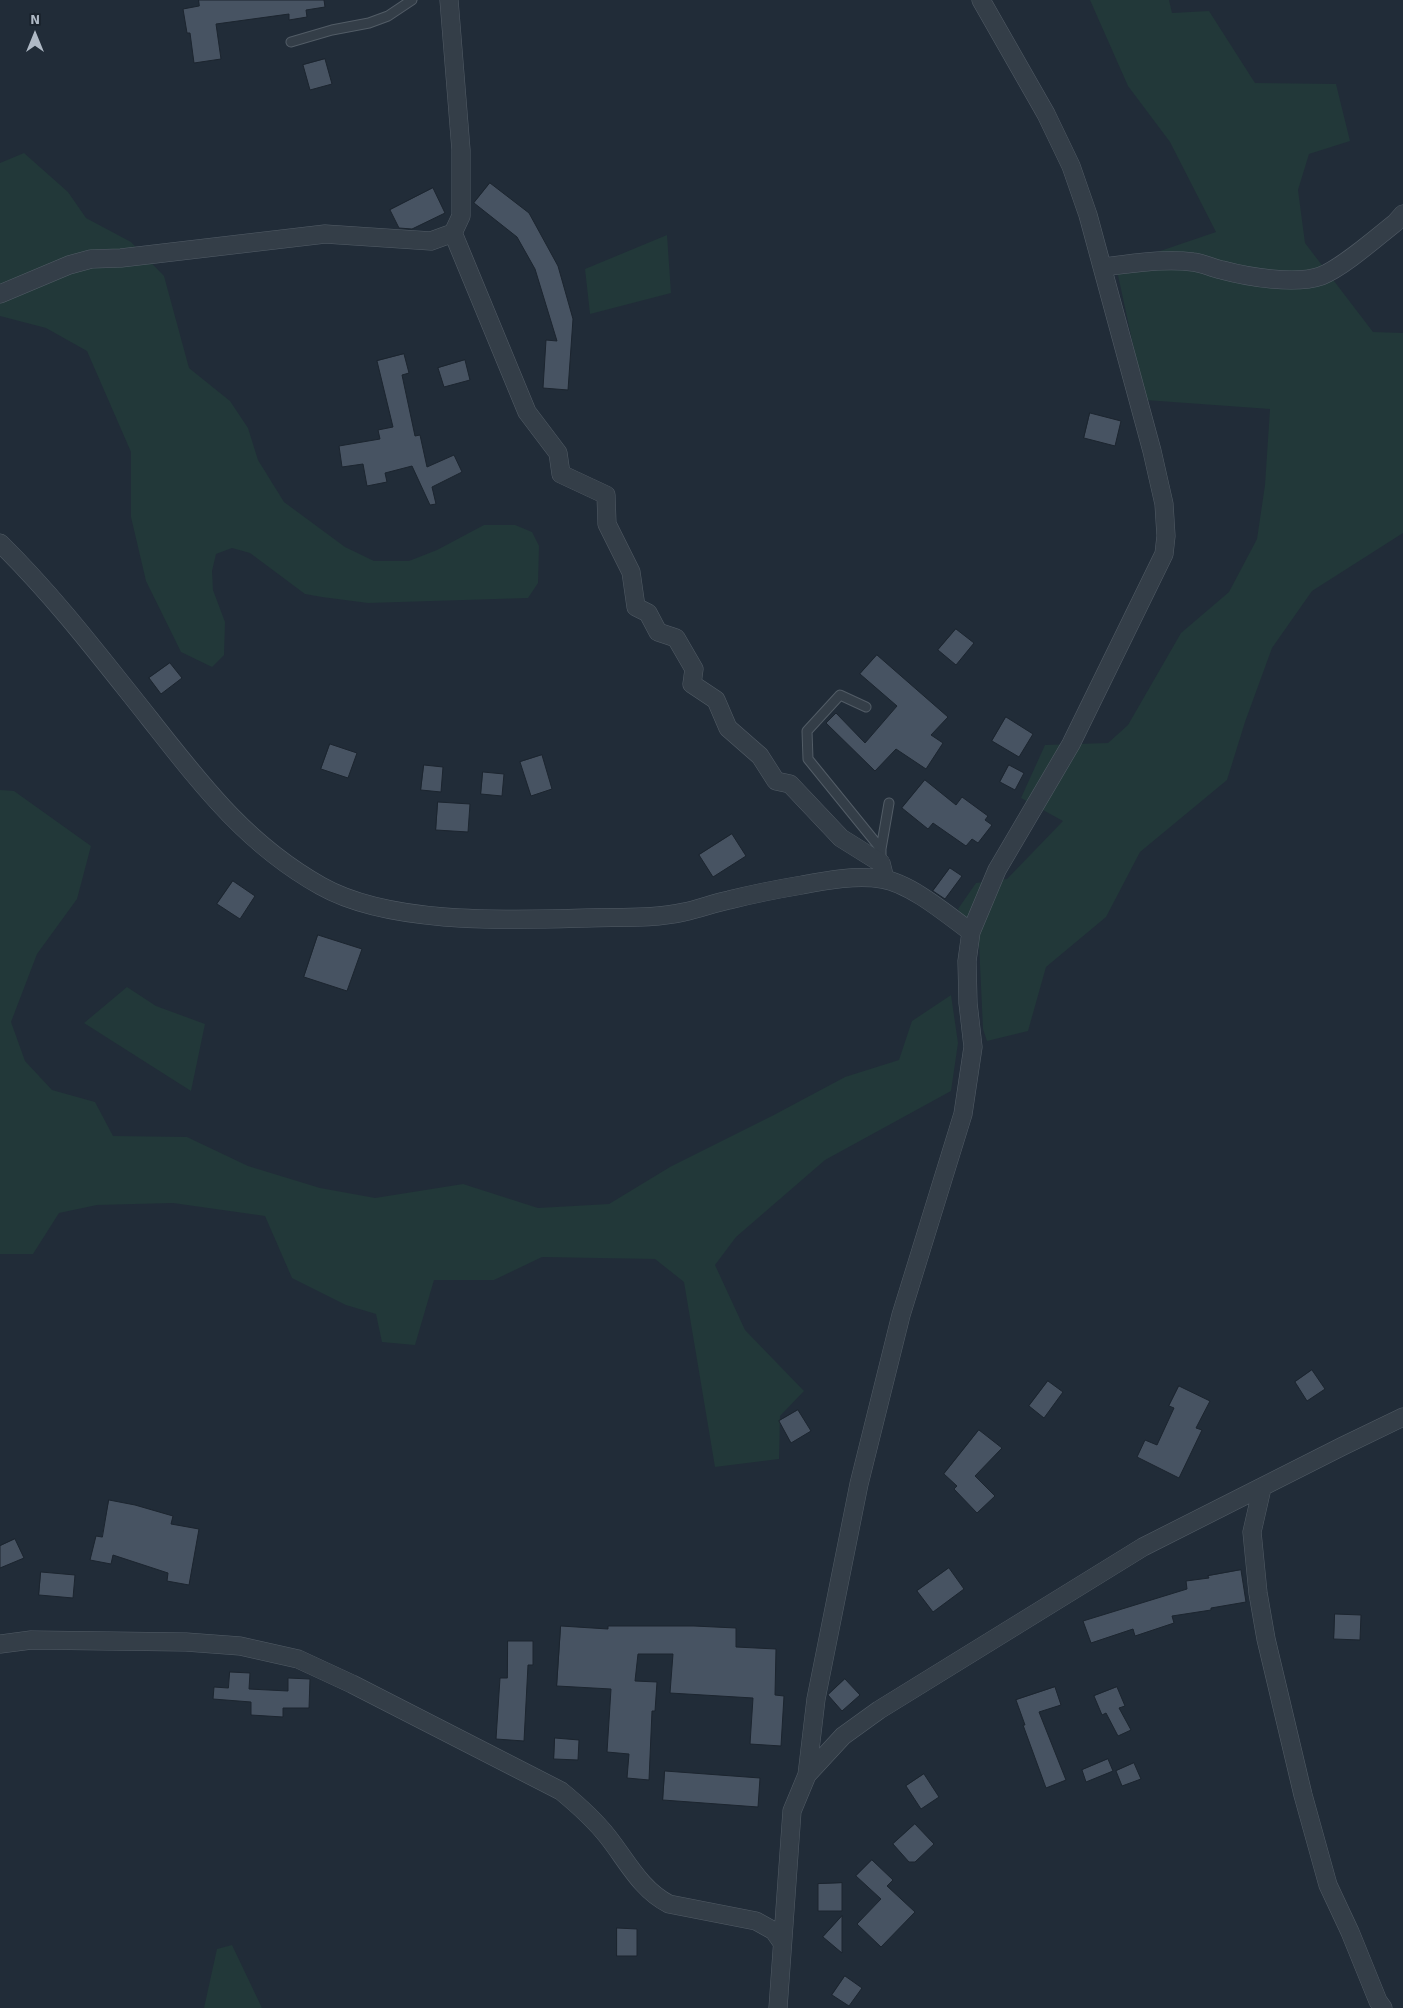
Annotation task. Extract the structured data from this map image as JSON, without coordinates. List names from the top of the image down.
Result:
{
  "north": "top"
}
